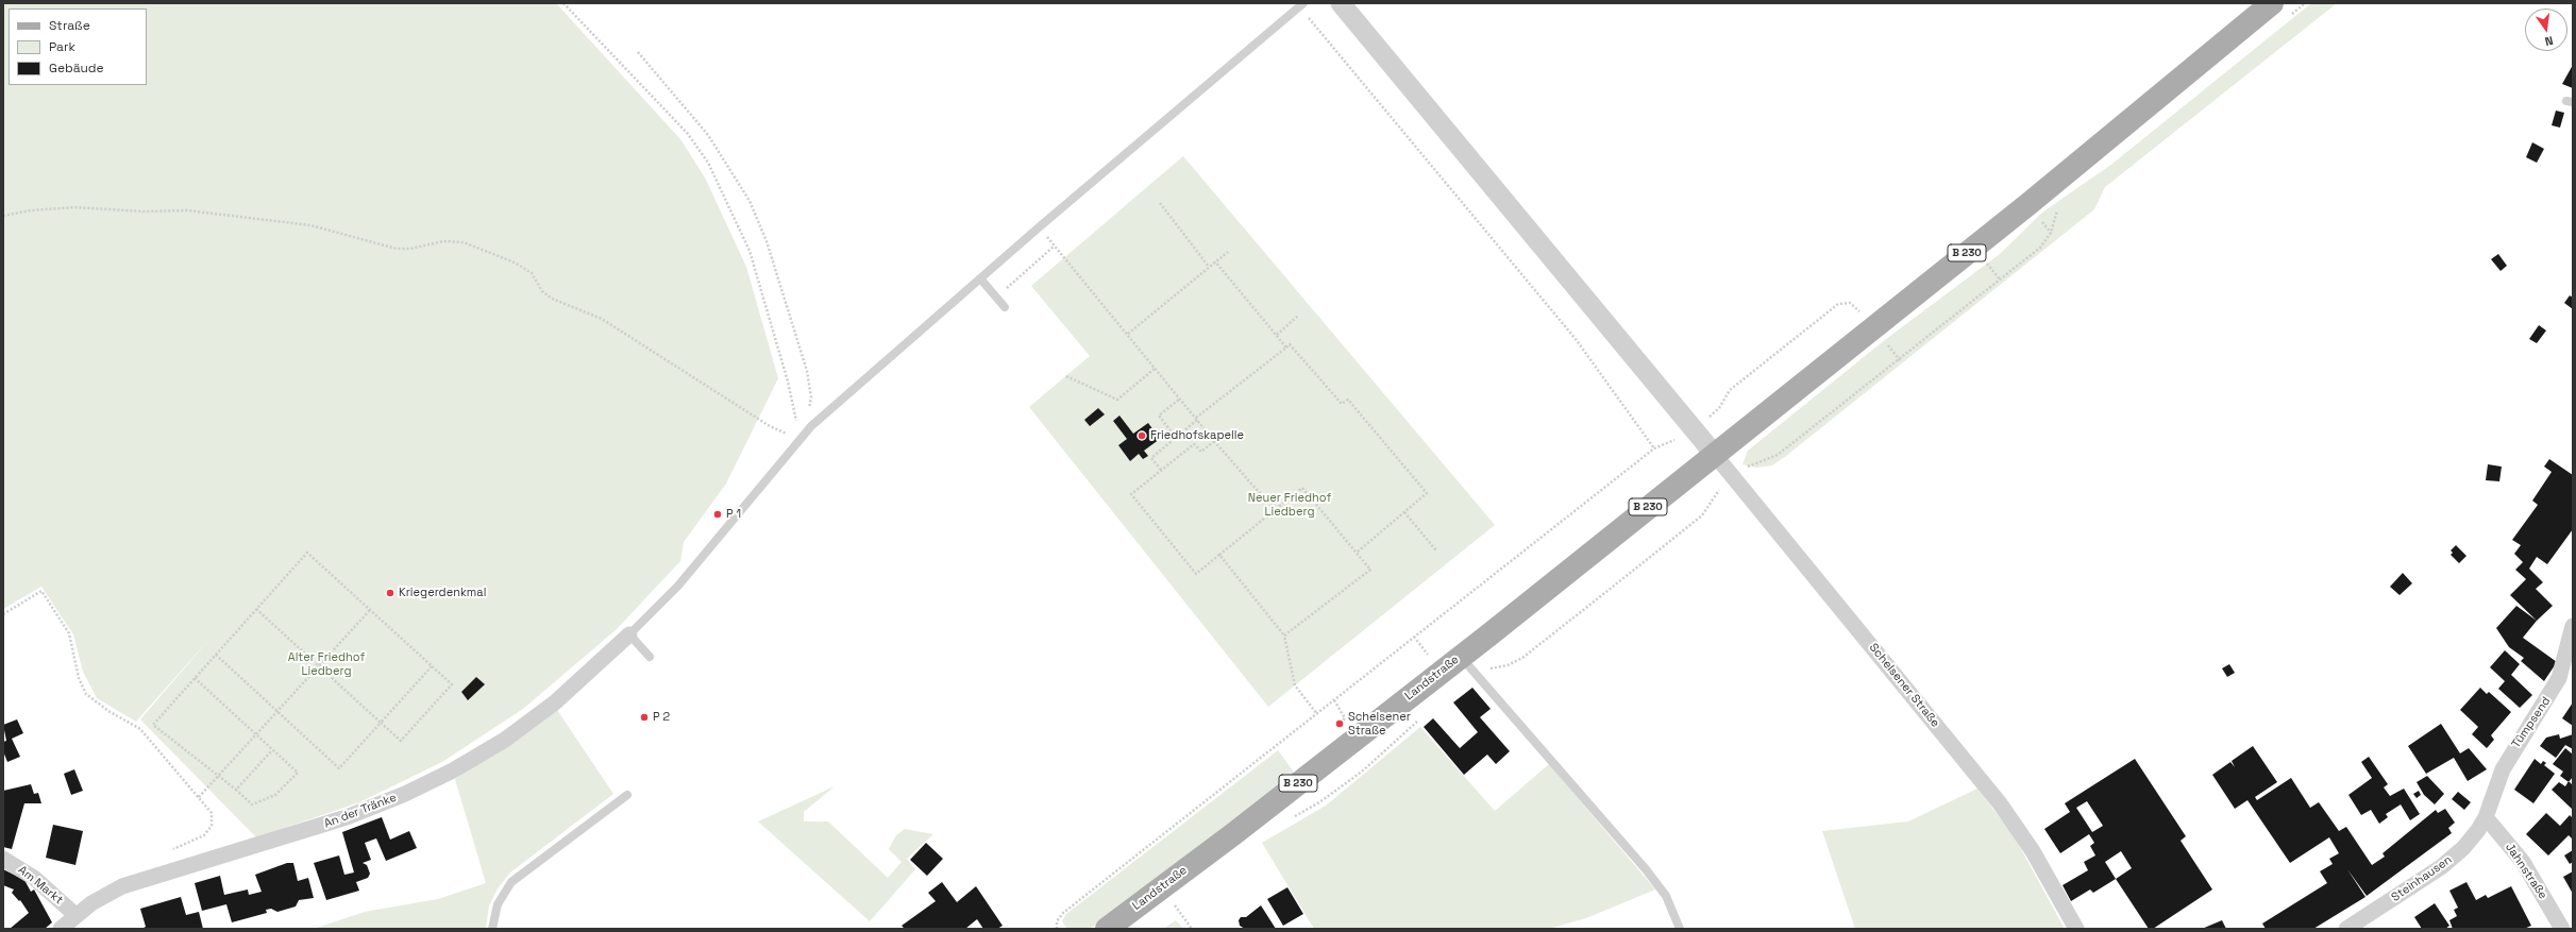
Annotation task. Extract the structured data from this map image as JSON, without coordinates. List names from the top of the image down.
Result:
{
  "streets": {
    "main road": ["B 230", "Landstraße"],
    "street": [
      "Schelsener Straße",
      "Tümpsend",
      "An der Tränke",
      "Jahnstraße",
      "Steinhausen",
      "Am Markt"
    ]
  },
  "crossings": [
    ["B 230", "Landstraße"],
    ["B 230", "Schelsener Straße"],
    ["Landstraße", "Schelsener Straße"],
    ["Tümpsend", "Jahnstraße"],
    ["Tümpsend", "Steinhausen"],
    ["An der Tränke", "Am Markt"],
    ["Jahnstraße", "Steinhausen"]
  ],
  "parks": ["Neuer Friedhof Liedberg", "Alter Friedhof Liedberg"],
  "places": [
    "Friedhofskapelle",
    "P 1",
    "Kriegerdenkmal",
    "P 2",
    "Schelsener Straße"
  ],
  "legend": ["Straße", "Park", "Gebäude"],
  "north": "bottom"
}
